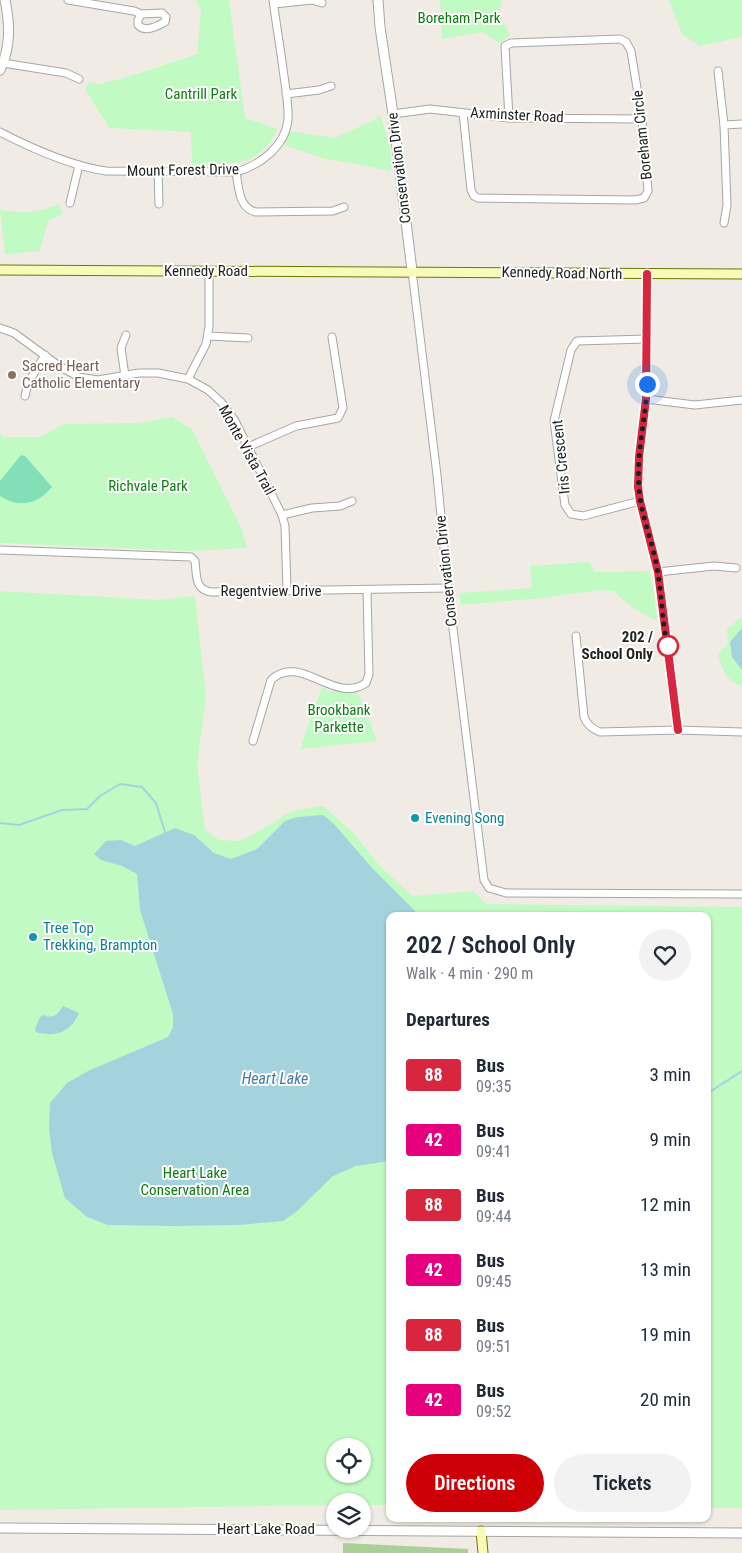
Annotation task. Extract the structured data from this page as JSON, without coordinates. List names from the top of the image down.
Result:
{
  "streets": {
    "main road": ["Kennedy Road", "Kennedy Road North"],
    "street": [
      "Axminster Road",
      "Boreham Circle",
      "Conservation Drive",
      "Mount Forest Drive",
      "Monte Vista Trail",
      "Iris Crescent",
      "Regentview Drive",
      "Heart Lake Road"
    ]
  },
  "crossings": [
    ["Axminster Road", "Boreham Circle"],
    ["Axminster Road", "Conservation Drive"],
    ["Conservation Drive", "Kennedy Road"],
    ["Conservation Drive", "Kennedy Road North"],
    ["Conservation Drive", "Regentview Drive"],
    ["Kennedy Road", "Kennedy Road North"],
    ["Monte Vista Trail", "Regentview Drive"]
  ],
  "water": ["Heart Lake"],
  "parks": [
    "Boreham Park",
    "Cantrill Park",
    "Richvale Park",
    "Brookbank Parkette",
    "Heart Lake Conservation Area"
  ],
  "places": [
    "Sacred Heart Catholic Elementary",
    "202 / School Only",
    "Evening Song",
    "Tree Top Trekking, Brampton"
  ],
  "lines": ["bus line 88"],
  "page": {
    "heading": [
      ["202 / School Only", "Walk · 4 min · 290 m"],
      "Departures"
    ],
    "list": [
      {
        "mark": "88",
        "name": "Bus",
        "note": "09:35",
        "value": "3 min"
      },
      {
        "mark": "42",
        "name": "Bus",
        "note": "09:41",
        "value": "9 min"
      },
      {
        "mark": "88",
        "name": "Bus",
        "note": "09:44",
        "value": "12 min"
      },
      {
        "mark": "42",
        "name": "Bus",
        "note": "09:45",
        "value": "13 min"
      },
      {
        "mark": "88",
        "name": "Bus",
        "note": "09:51",
        "value": "19 min"
      },
      {
        "mark": "42",
        "name": "Bus",
        "note": "09:52",
        "value": "20 min"
      }
    ],
    "buttons": ["Directions", "Tickets"]
  }
}
